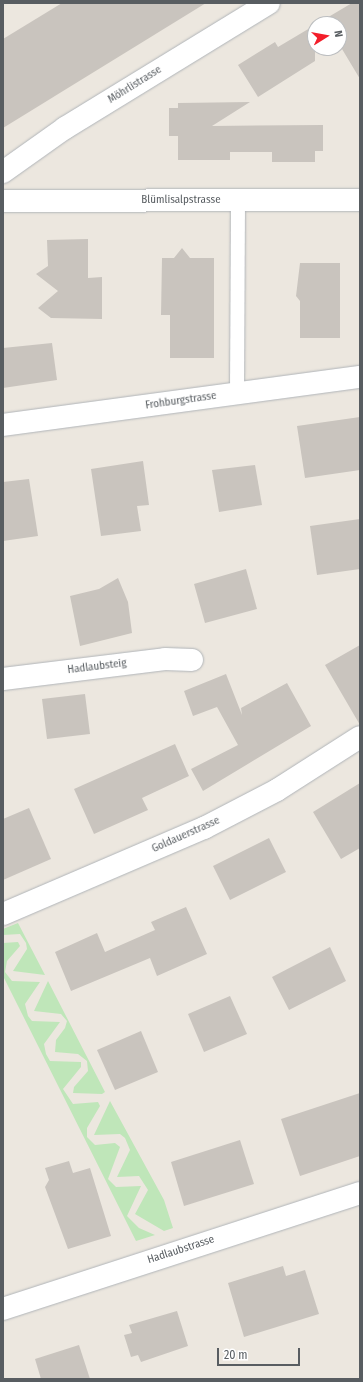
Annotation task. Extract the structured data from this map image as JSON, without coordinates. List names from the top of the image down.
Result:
{
  "streets": {
    "street": [
      "Möhrlistrasse",
      "Blümlisalpstrasse",
      "Frohburgstrasse",
      "Hadlaubsteig",
      "Goldauerstrasse",
      "Hadlaubstrasse"
    ]
  },
  "scale_bar": "20 m",
  "north": "right"
}
